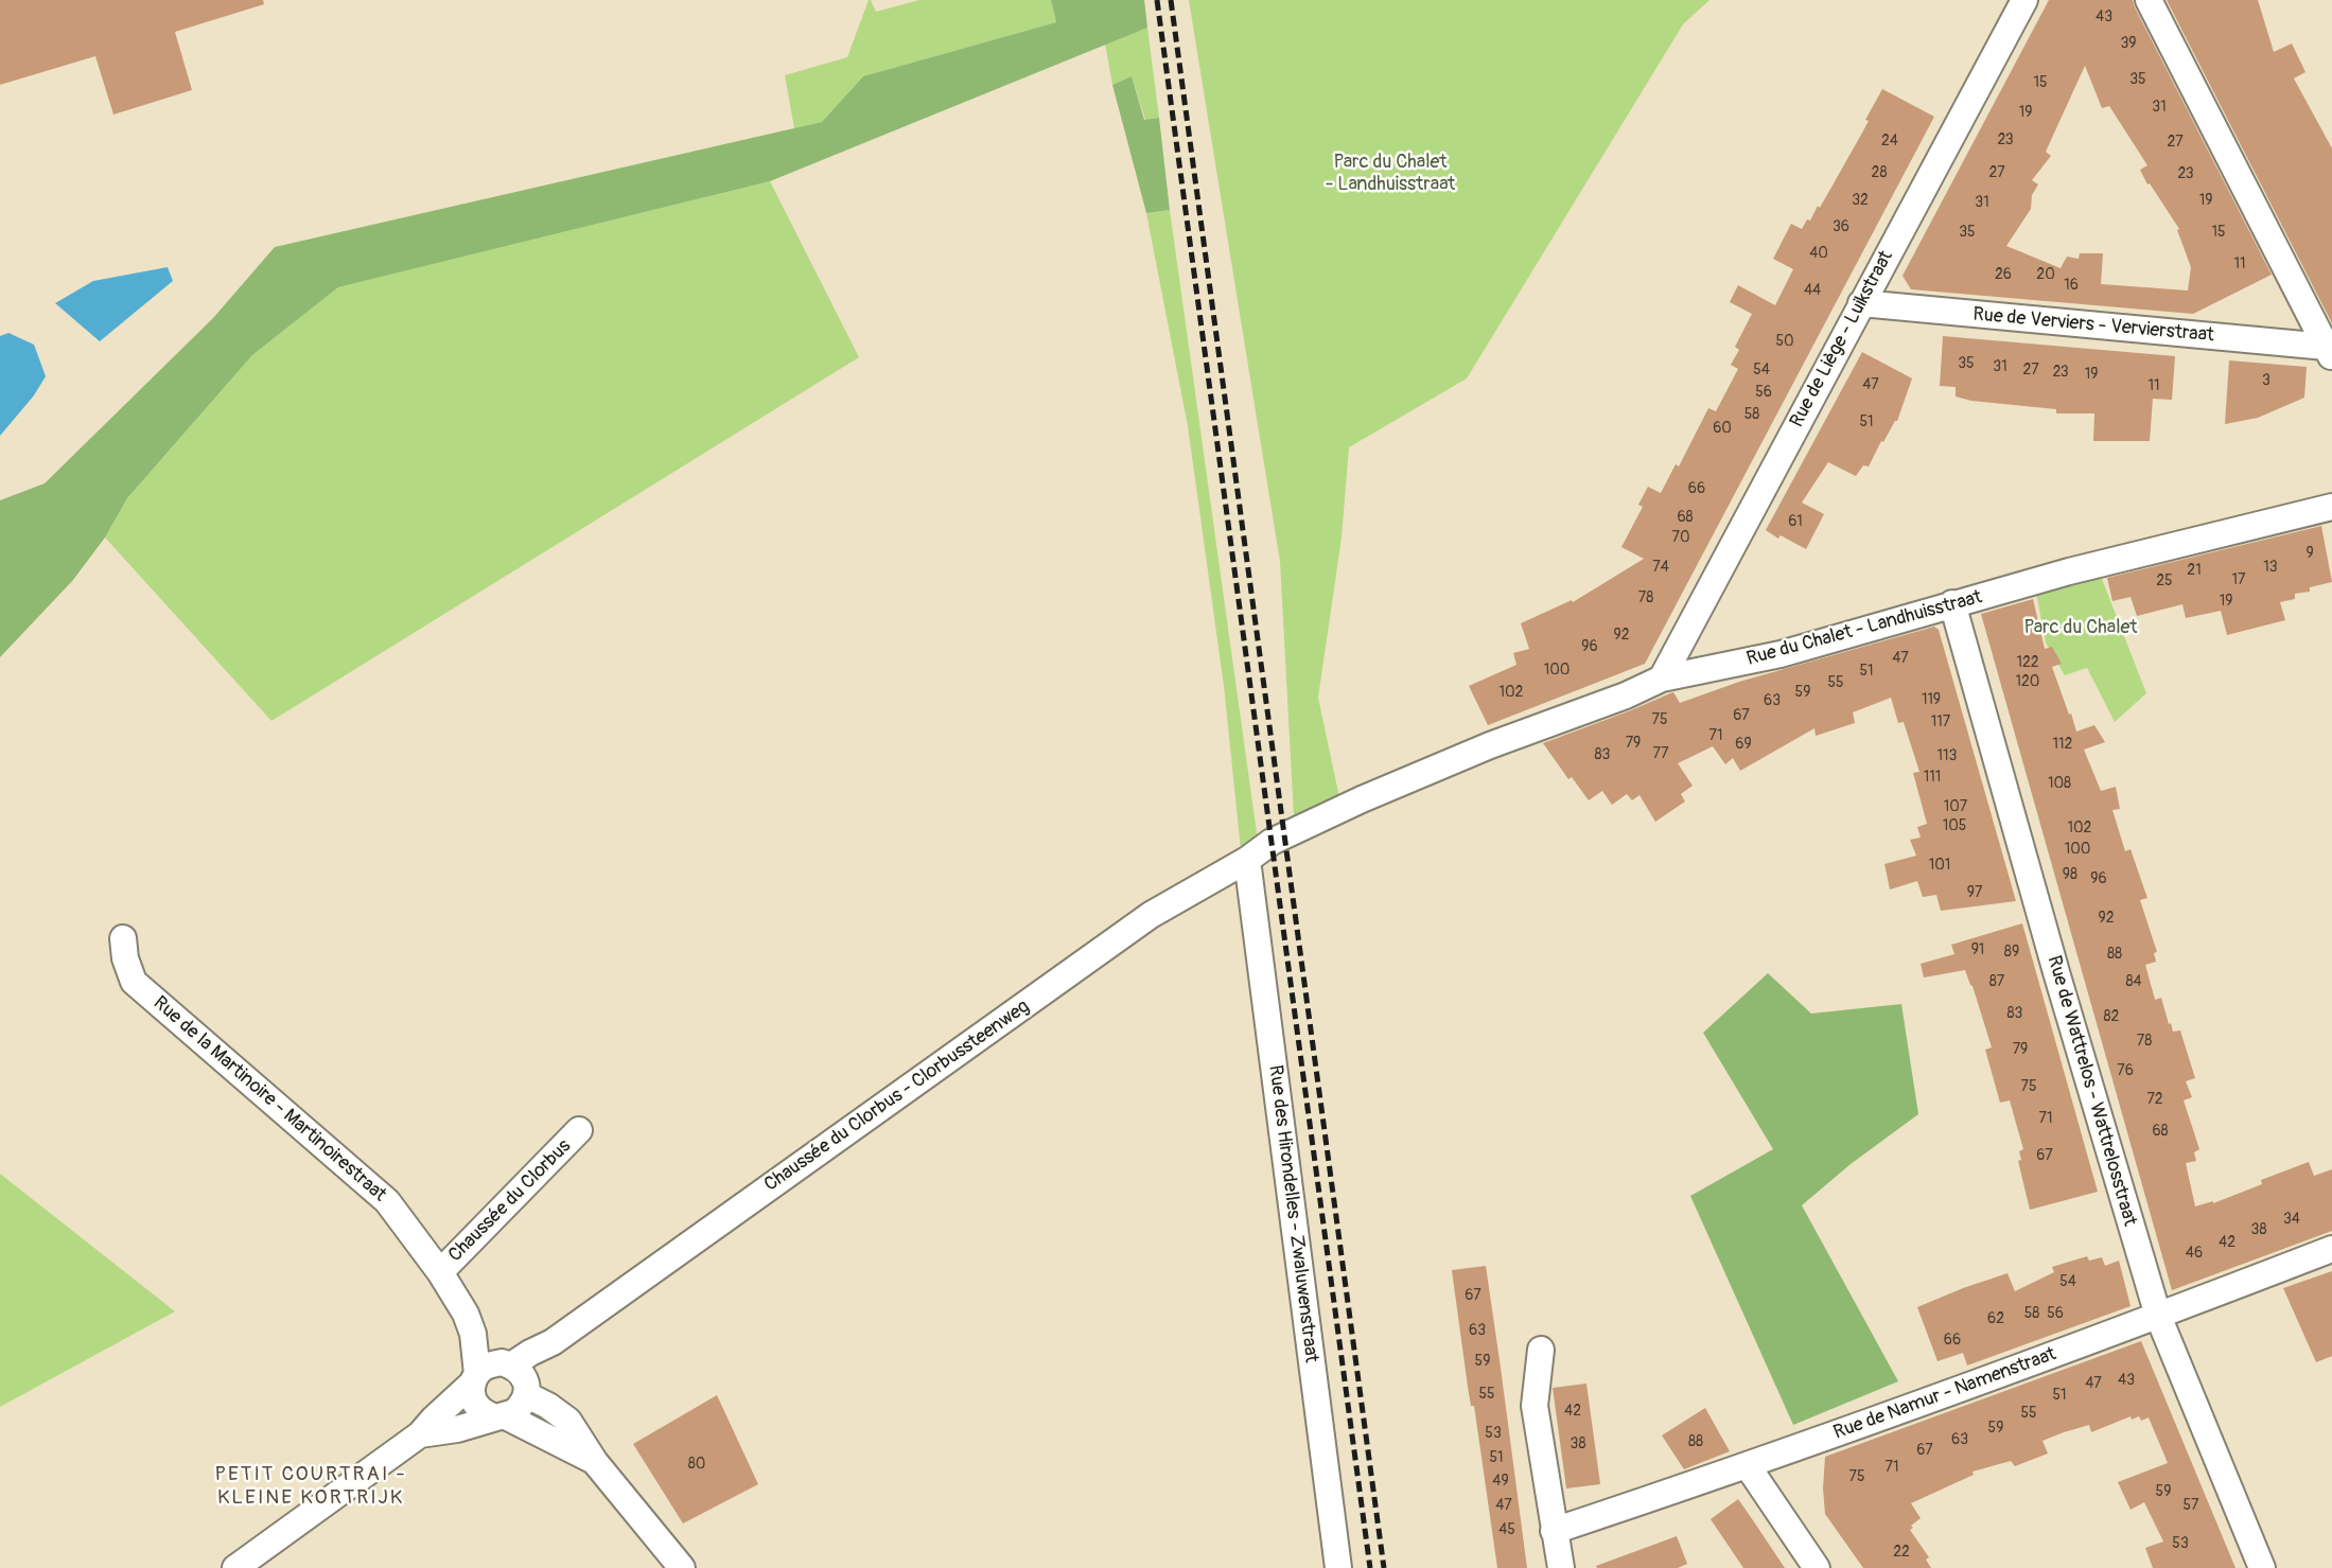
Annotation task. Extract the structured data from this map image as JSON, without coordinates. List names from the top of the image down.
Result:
{
  "streets": {
    "street": [
      "Rue de Verviers - Vervierstraat",
      "Rue de Liège - Luikstraat",
      "Rue du Chalet - Landhuisstraat",
      "Rue de Wattrelos - Wattrelosstraat",
      "Chaussée du Clorbus - Clorbussteenweg",
      "Rue de la Martinoire - Martinoirestraat",
      "Chaussée du Clorbus",
      "Rue des Hirondelles - Zwaluwenstraat",
      "Rue de Namur - Namenstraat"
    ]
  },
  "crossings": [
    ["Rue de Verviers - Vervierstraat", "Rue de Liège - Luikstraat"],
    ["Rue de Liège - Luikstraat", "Rue du Chalet - Landhuisstraat"],
    ["Rue du Chalet - Landhuisstraat", "Rue de Wattrelos - Wattrelosstraat"],
    ["Rue du Chalet - Landhuisstraat", "Chaussée du Clorbus - Clorbussteenweg"],
    ["Rue du Chalet - Landhuisstraat", "Rue des Hirondelles - Zwaluwenstraat"],
    ["Rue de Wattrelos - Wattrelosstraat", "Rue de Namur - Namenstraat"],
    ["Chaussée du Clorbus - Clorbussteenweg", "Rue de la Martinoire - Martinoirestraat"],
    ["Chaussée du Clorbus - Clorbussteenweg", "Rue des Hirondelles - Zwaluwenstraat"],
    ["Rue de la Martinoire - Martinoirestraat", "Chaussée du Clorbus"]
  ],
  "districts": ["PETIT COURTRAI - KLEINE KORTRIJK"],
  "parks": ["Parc du Chalet - Landhuisstraat", "Parc du Chalet"],
  "house_numbers": [
    "43",
    "39",
    "35",
    "15",
    "31",
    "19",
    "23",
    "24",
    "27",
    "28",
    "27",
    "23",
    "32",
    "19",
    "31",
    "36",
    "35",
    "15",
    "40",
    "11",
    "26",
    "20",
    "16",
    "44",
    "50",
    "35",
    "31",
    "54",
    "27",
    "23",
    "19",
    "3",
    "47",
    "11",
    "56",
    "58",
    "51",
    "60",
    "66",
    "68",
    "61",
    "70",
    "9",
    "74",
    "13",
    "21",
    "17",
    "25",
    "78",
    "19",
    "92",
    "96",
    "47",
    "122",
    "100",
    "51",
    "120",
    "55",
    "102",
    "59",
    "119",
    "63",
    "67",
    "75",
    "117",
    "71",
    "79",
    "69",
    "112",
    "77",
    "83",
    "113",
    "111",
    "108",
    "107",
    "105",
    "102",
    "100",
    "101",
    "98",
    "96",
    "97",
    "92",
    "91",
    "89",
    "88",
    "87",
    "84",
    "83",
    "82",
    "78",
    "79",
    "76",
    "75",
    "72",
    "71",
    "68",
    "67",
    "34",
    "38",
    "42",
    "46",
    "54",
    "67",
    "58",
    "56",
    "62",
    "63",
    "66",
    "59",
    "43",
    "47",
    "55",
    "51",
    "42",
    "55",
    "59",
    "53",
    "63",
    "88",
    "38",
    "67",
    "51",
    "80",
    "71",
    "75",
    "49",
    "59",
    "47",
    "57",
    "45",
    "53",
    "22"
  ]
}
